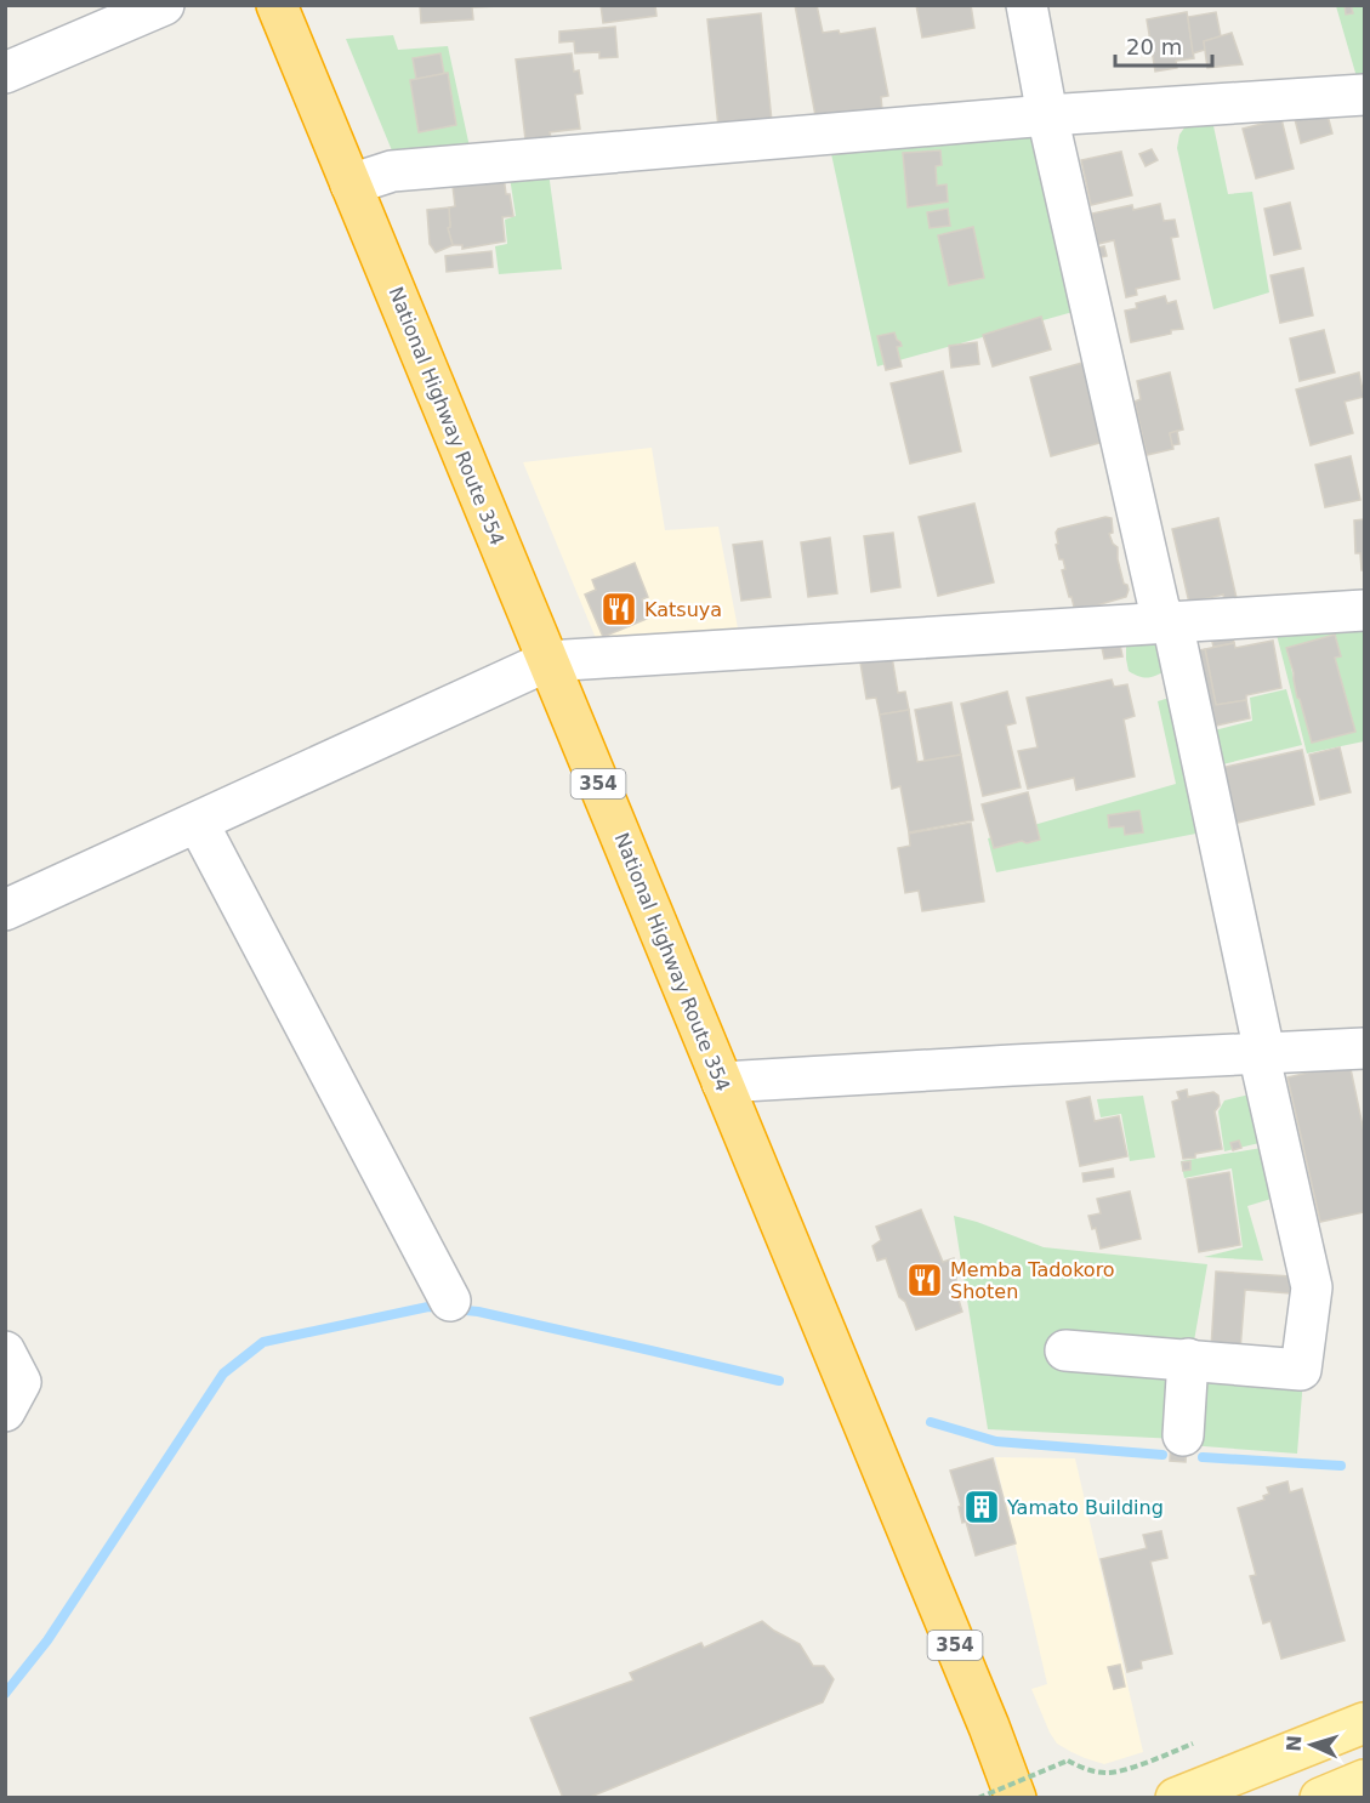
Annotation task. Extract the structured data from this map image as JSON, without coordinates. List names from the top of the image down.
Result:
{
  "streets": {
    "highway": ["National Highway Route 354", "354"]
  },
  "places": {
    "restaurant": ["Katsuya", "Memba Tadokoro Shoten"],
    "building": ["Yamato Building"]
  },
  "scale_bar": "20 m",
  "north": "left"
}
